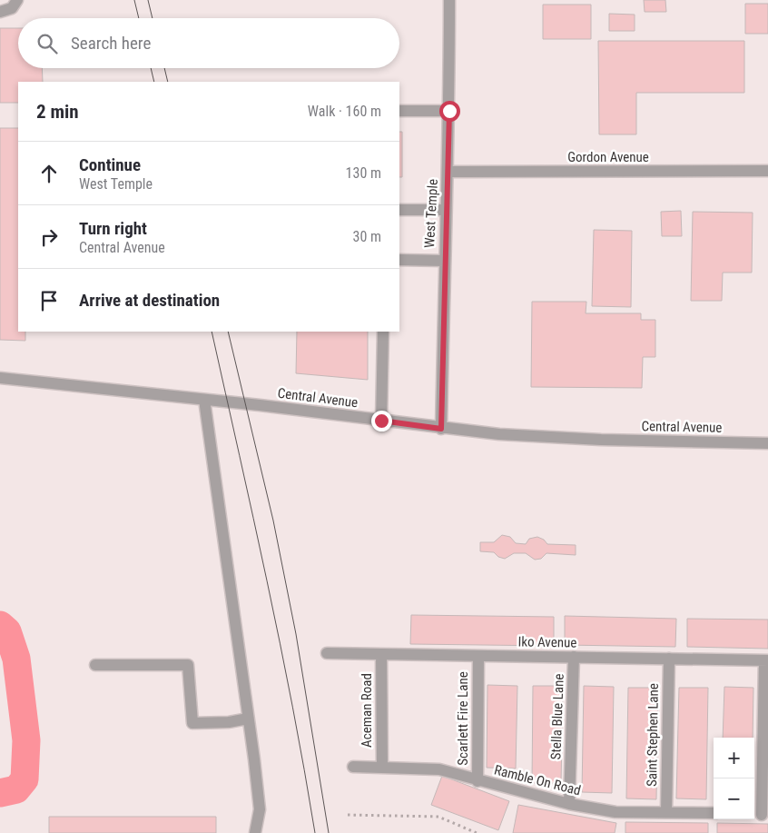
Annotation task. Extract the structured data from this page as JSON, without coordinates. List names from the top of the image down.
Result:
{
  "streets": {
    "street": [
      "Gordon Avenue",
      "West Temple",
      "Central Avenue",
      "Iko Avenue",
      "Aceman Road",
      "Stella Blue Lane",
      "Scarlett Fire Lane",
      "Saint Stephen Lane",
      "Ramble On Road"
    ]
  },
  "crossings": [
    ["Gordon Avenue", "West Temple"],
    ["West Temple", "Central Avenue"],
    ["Iko Avenue", "Aceman Road"],
    ["Iko Avenue", "Stella Blue Lane"],
    ["Iko Avenue", "Scarlett Fire Lane"],
    ["Iko Avenue", "Saint Stephen Lane"],
    ["Aceman Road", "Ramble On Road"],
    ["Stella Blue Lane", "Ramble On Road"],
    ["Scarlett Fire Lane", "Ramble On Road"],
    ["Saint Stephen Lane", "Ramble On Road"]
  ],
  "page": {
    "search": "Search here",
    "heading": ["2 min", "Walk · 160 m"],
    "list": [
      ["Continue", "West Temple", "130 m"],
      ["Turn right", "Central Avenue", "30 m"],
      "Arrive at destination"
    ],
    "map_buttons": ["+", "−"]
  }
}
